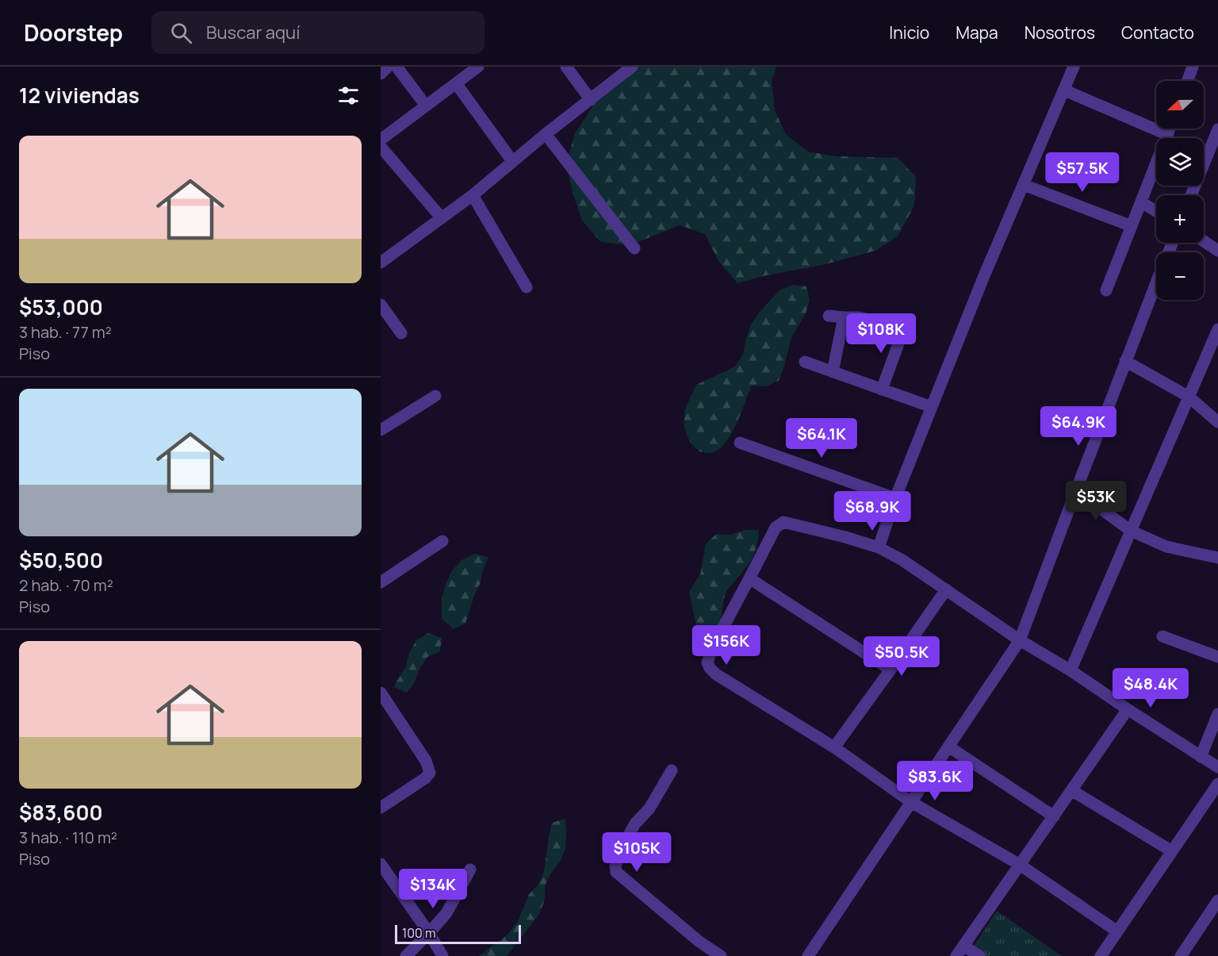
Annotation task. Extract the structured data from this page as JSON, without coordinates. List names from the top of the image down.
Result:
{
  "scale_bar": "100 m",
  "north": "left",
  "page": {
    "header": "Doorstep",
    "search": "Buscar aquí",
    "nav": [
      "Inicio",
      "Mapa",
      "Nosotros",
      "Contacto"
    ],
    "heading": "12 viviendas",
    "map_buttons": ["+", "−"],
    "list": [
      {
        "name": "$53,000",
        "note": "3 hab. · 77 m² · Piso"
      },
      {
        "name": "$50,500",
        "note": "2 hab. · 70 m² · Piso"
      },
      {
        "name": "$83,600",
        "note": "3 hab. · 110 m² · Piso"
      }
    ],
    "price": [
      "$57.5K",
      "$108K",
      "$64.9K",
      "$64.1K",
      "$53K",
      "$68.9K",
      "$156K",
      "$50.5K",
      "$48.4K",
      "$83.6K",
      "$105K",
      "$134K"
    ],
    "scale": "100 m"
  }
}
